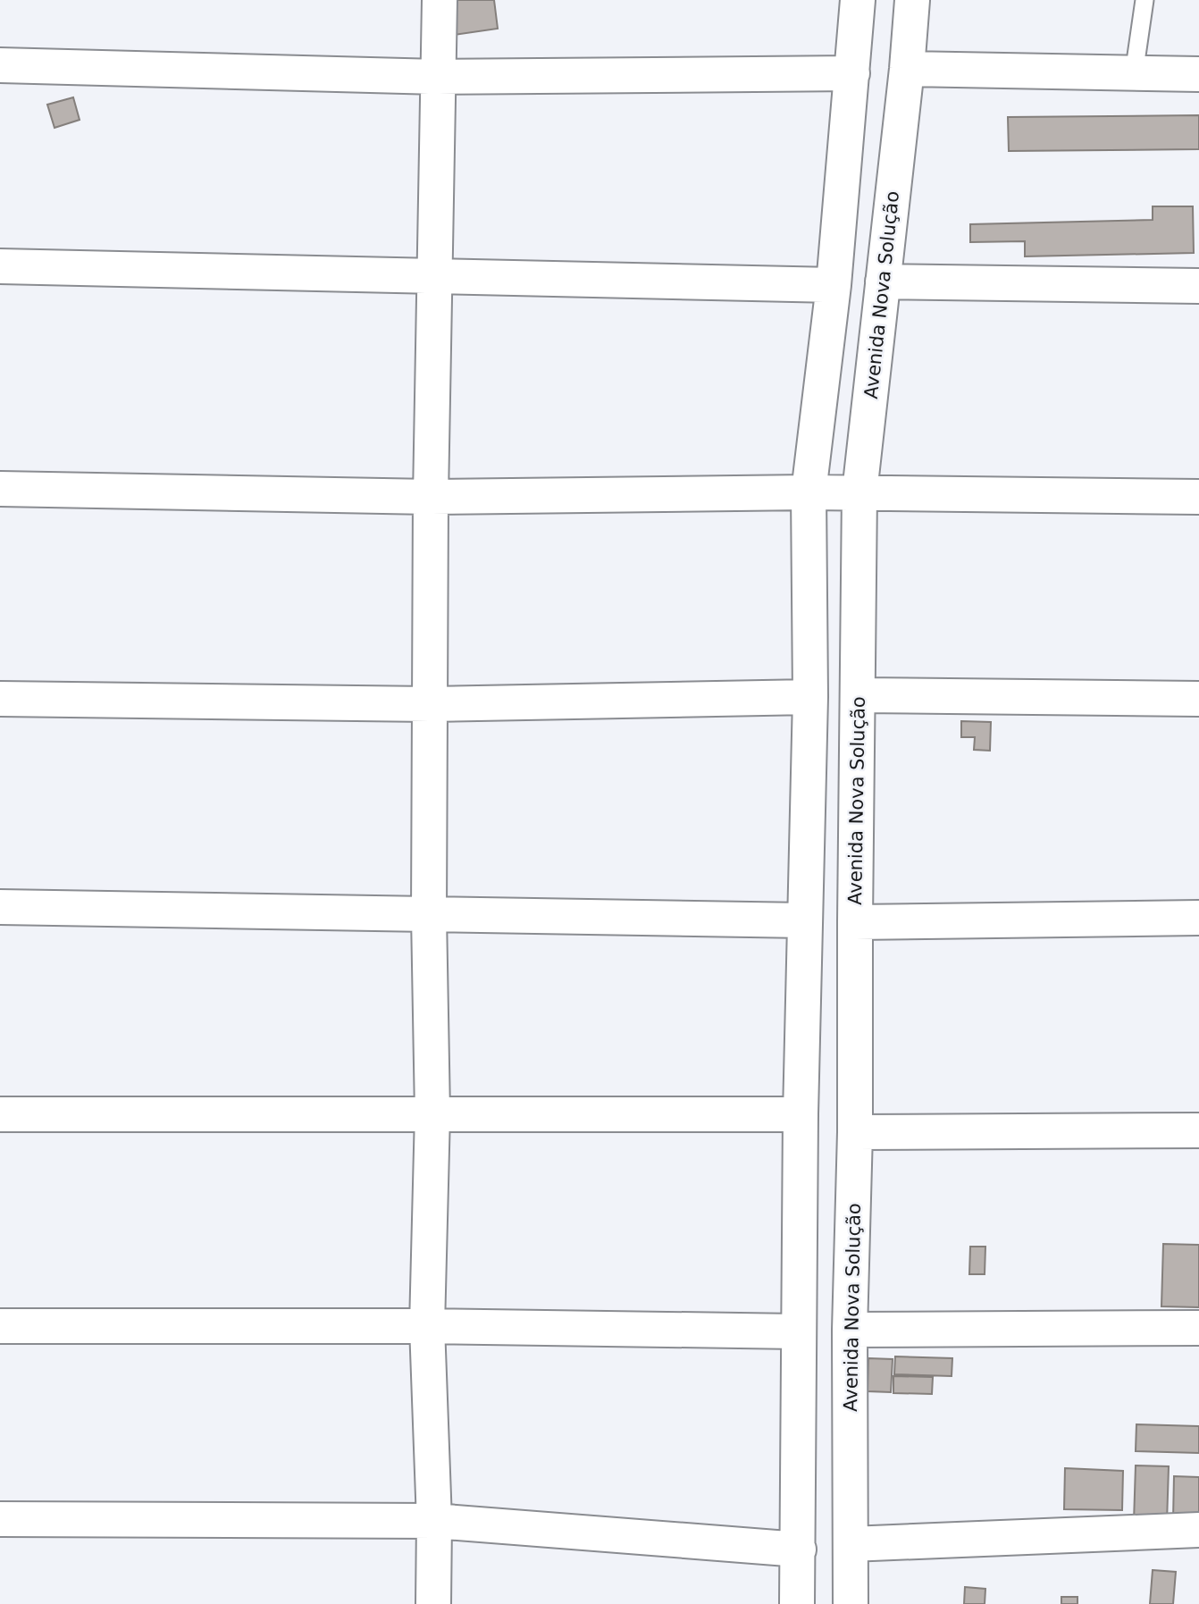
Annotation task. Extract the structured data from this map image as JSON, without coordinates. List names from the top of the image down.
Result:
{
  "streets": {
    "street": ["Avenida Nova Solução"]
  }
}
